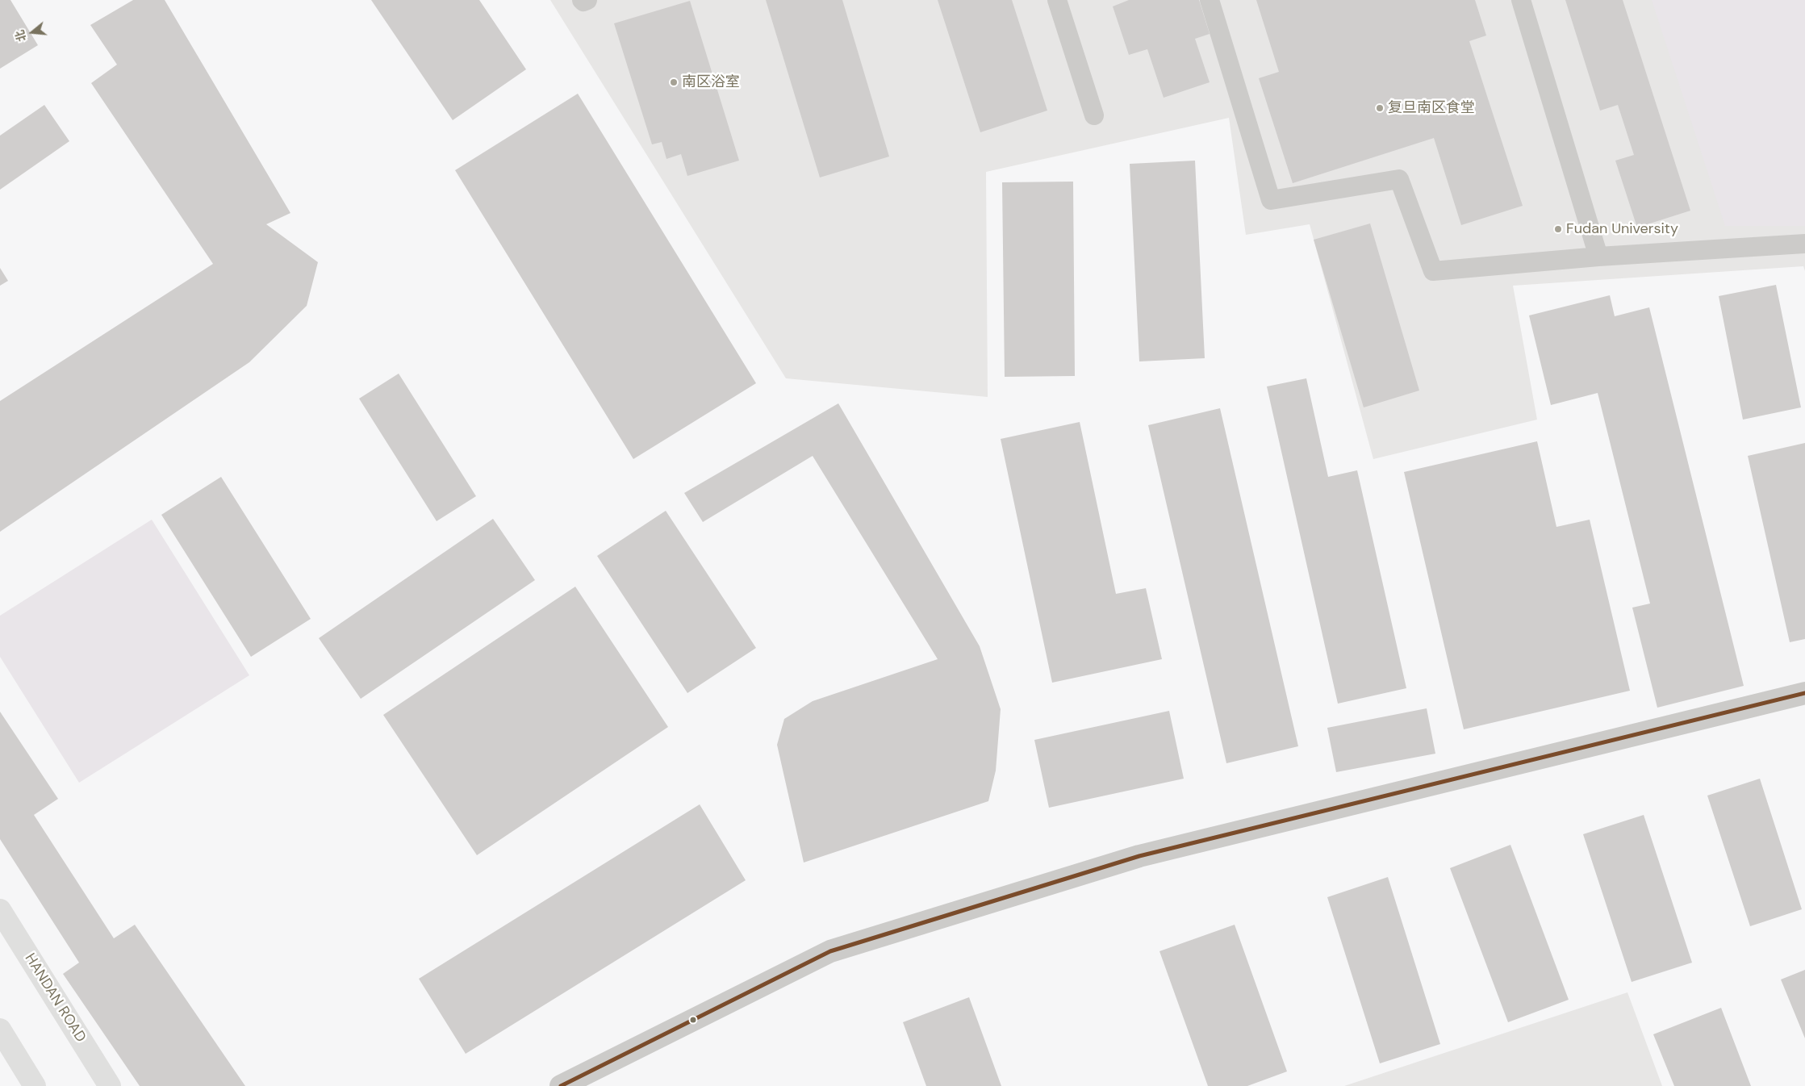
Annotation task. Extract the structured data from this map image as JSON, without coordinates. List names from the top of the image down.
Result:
{
  "streets": {
    "main road": ["HANDAN ROAD"]
  },
  "places": ["南区浴室", "复旦南区食堂", "Fudan University"],
  "north": "left"
}
